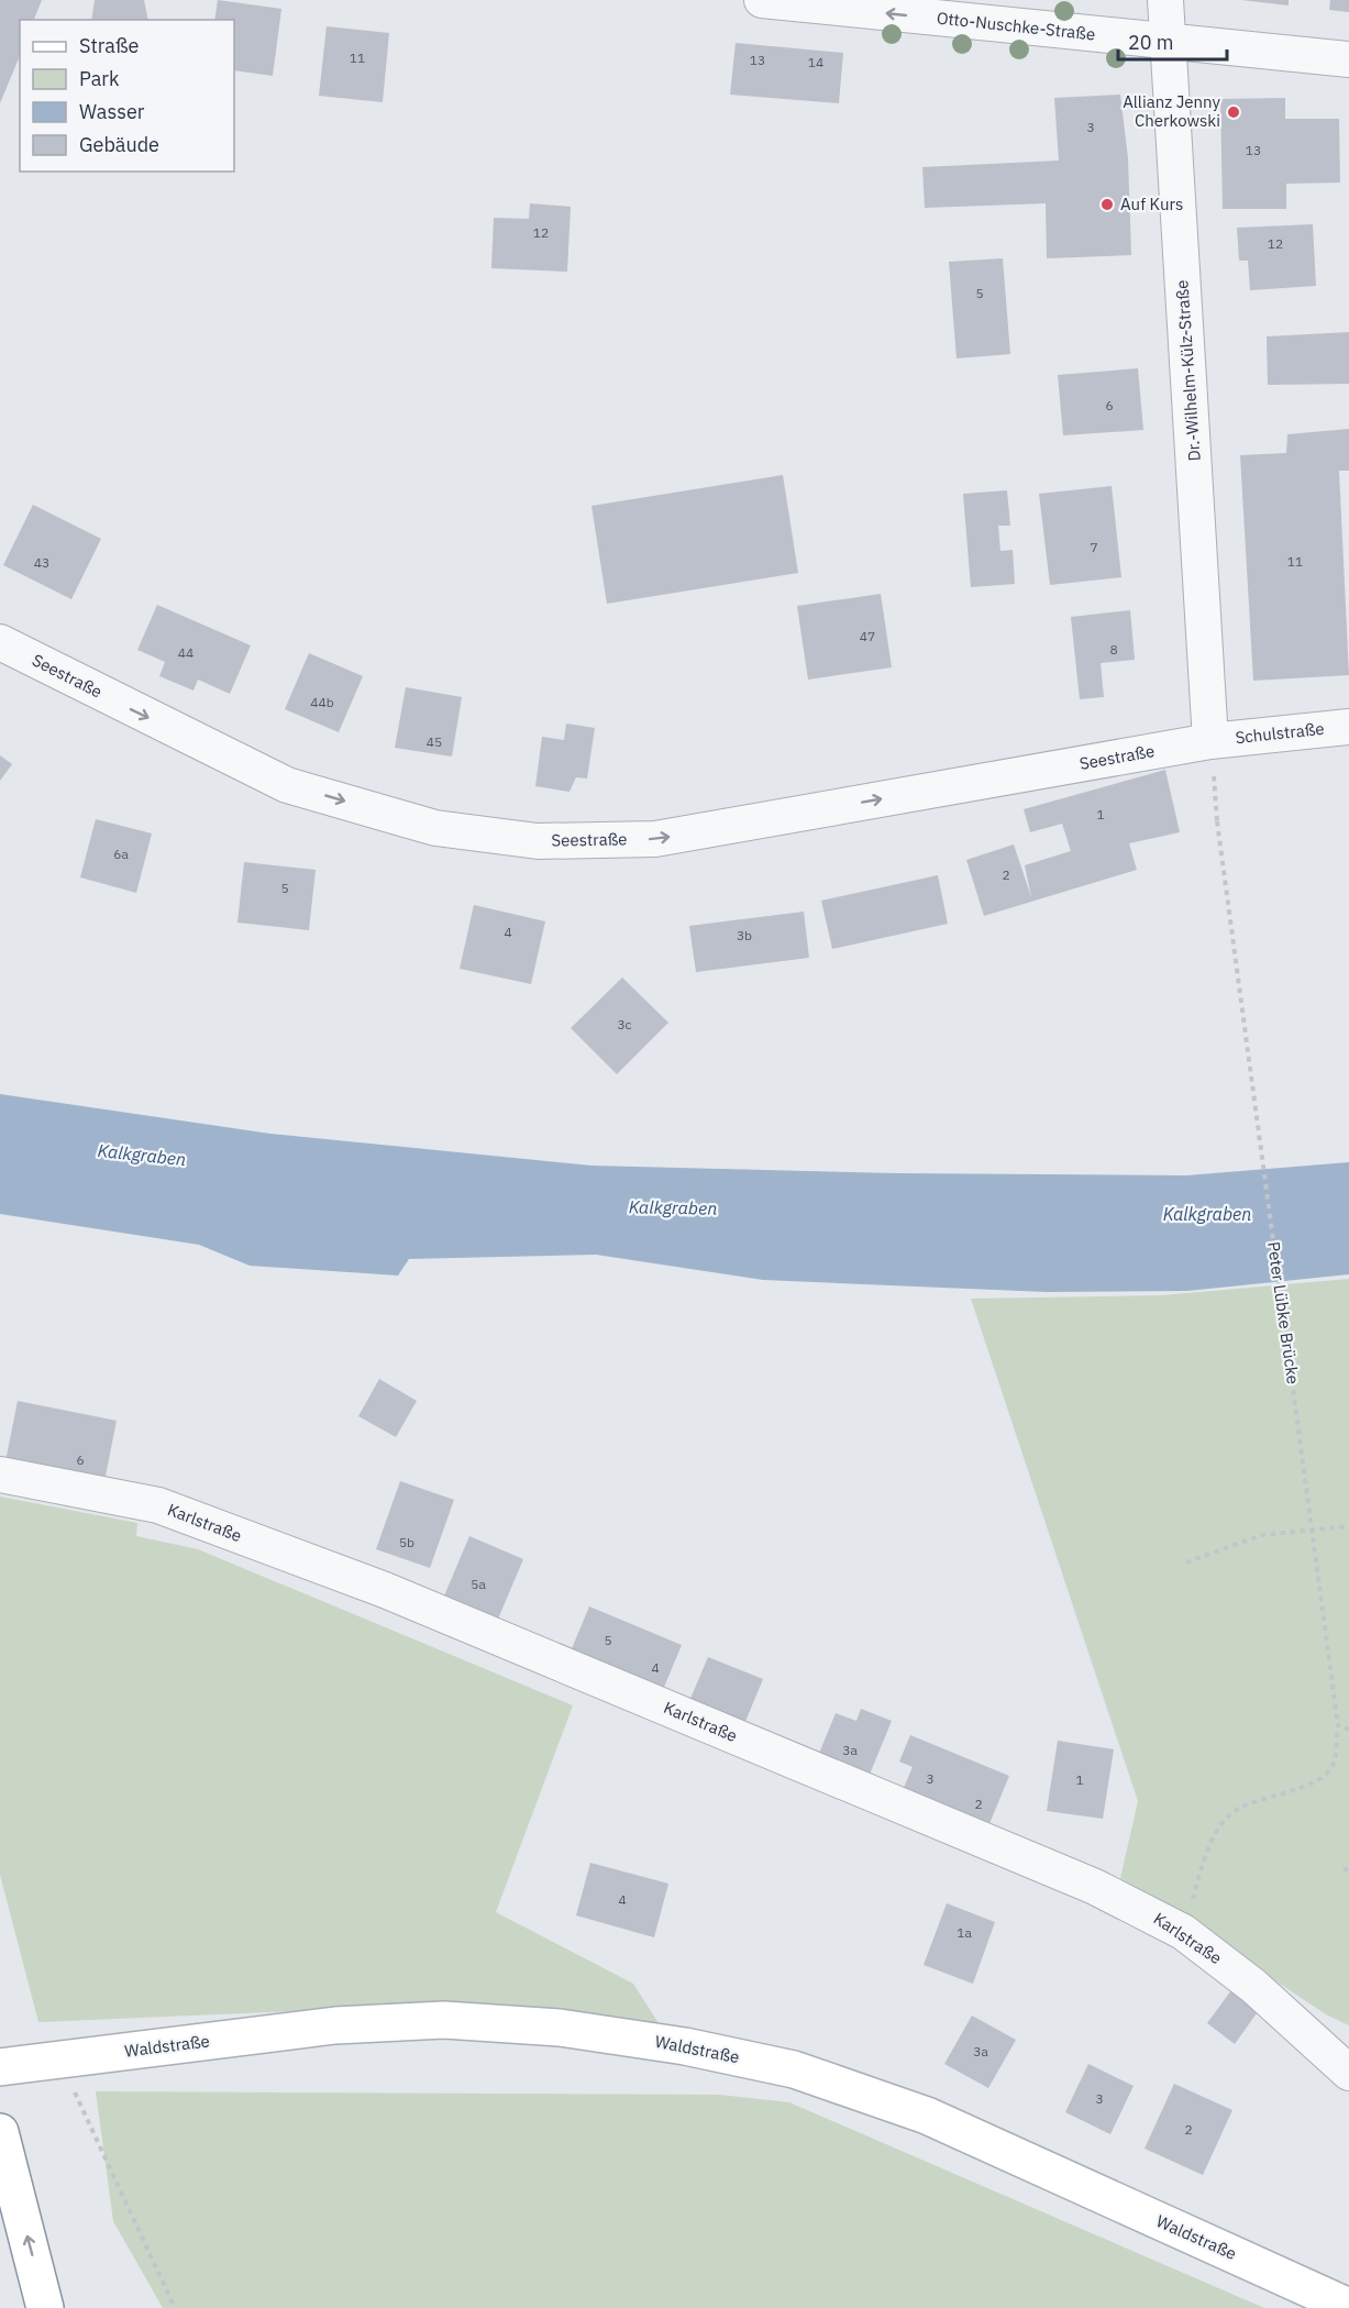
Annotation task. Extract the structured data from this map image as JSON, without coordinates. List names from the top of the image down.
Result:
{
  "streets": {
    "main road": ["Waldstraße"],
    "street": [
      "Otto-Nuschke-Straße",
      "Dr.-Wilhelm-Külz-Straße",
      "Seestraße",
      "Schulstraße",
      "Karlstraße"
    ],
    "path": ["Peter Lübke Brücke"]
  },
  "crossings": [
    ["Otto-Nuschke-Straße", "Dr.-Wilhelm-Külz-Straße"],
    ["Dr.-Wilhelm-Külz-Straße", "Seestraße"],
    ["Dr.-Wilhelm-Külz-Straße", "Schulstraße"],
    ["Dr.-Wilhelm-Külz-Straße", "Peter Lübke Brücke"],
    ["Seestraße", "Schulstraße"],
    ["Seestraße", "Peter Lübke Brücke"],
    ["Schulstraße", "Peter Lübke Brücke"],
    ["Peter Lübke Brücke", "Karlstraße"]
  ],
  "one_way": ["Otto-Nuschke-Straße", "Seestraße"],
  "water": ["Kalkgraben"],
  "places": ["Allianz Jenny Cherkowski", "Auf Kurs"],
  "house_numbers": [
    "11",
    "13",
    "14",
    "3",
    "13",
    "12",
    "12",
    "5",
    "6",
    "7",
    "11",
    "43",
    "47",
    "8",
    "44",
    "44b",
    "45",
    "1",
    "6a",
    "2",
    "5",
    "4",
    "3b",
    "3c",
    "6",
    "5b",
    "5a",
    "5",
    "4",
    "3a",
    "3",
    "1",
    "2",
    "4",
    "1a",
    "3a",
    "3",
    "2"
  ],
  "legend": [
    "Straße",
    "Park",
    "Wasser",
    "Gebäude"
  ],
  "scale_bar": "20 m"
}
